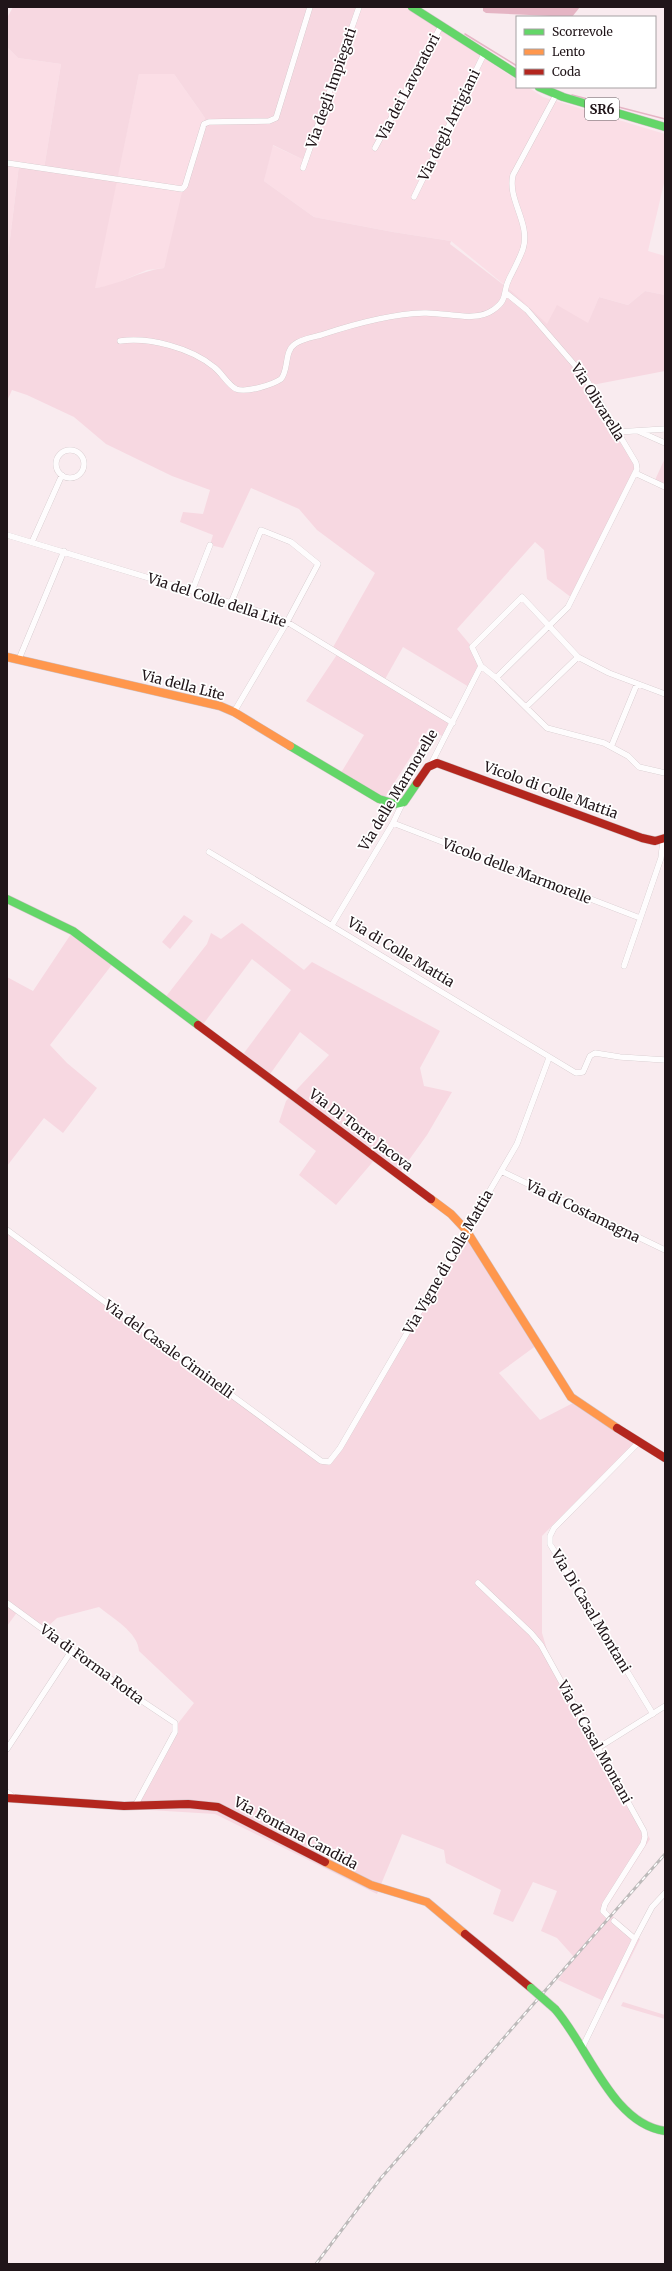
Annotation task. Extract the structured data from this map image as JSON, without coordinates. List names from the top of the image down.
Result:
{
  "streets": {
    "street": [
      "Via dei Lavoratori",
      "Via degli Impiegati",
      "SR6",
      "Via degli Artigiani",
      "Via Olivarella",
      "Via del Colle della Lite",
      "Via della Lite",
      "Via delle Marmorelle",
      "Vicolo di Colle Mattia",
      "Vicolo delle Marmorelle",
      "Via di Colle Mattia",
      "Via Di Torre Jacova",
      "Via di Costamagna",
      "Via Vigne di Colle Mattia",
      "Via del Casale Ciminelli",
      "Via Di Casal Montani",
      "Via di Forma Rotta",
      "Via di Casal Montani",
      "Via Fontana Candida"
    ]
  },
  "crossings": [
    ["Via del Colle della Lite", "Via delle Marmorelle"],
    ["Via della Lite", "Via delle Marmorelle"],
    ["Via delle Marmorelle", "Vicolo di Colle Mattia"],
    ["Via delle Marmorelle", "Vicolo delle Marmorelle"],
    ["Via delle Marmorelle", "Via di Colle Mattia"],
    ["Via di Colle Mattia", "Via Vigne di Colle Mattia"],
    ["Via Di Torre Jacova", "Via Vigne di Colle Mattia"],
    ["Via Di Torre Jacova", "Via Di Casal Montani"],
    ["Via di Costamagna", "Via Vigne di Colle Mattia"],
    ["Via Vigne di Colle Mattia", "Via del Casale Ciminelli"],
    ["Via di Forma Rotta", "Via Fontana Candida"]
  ],
  "legend": ["Scorrevole", "Lento", "Coda"]
}
